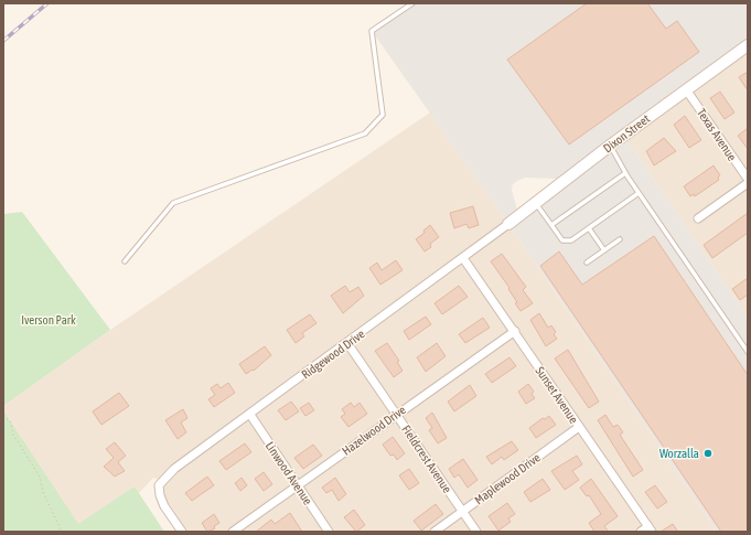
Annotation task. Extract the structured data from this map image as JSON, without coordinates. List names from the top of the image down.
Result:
{
  "streets": {
    "street": [
      "Dixon Street",
      "Texas Avenue",
      "Ridgewood Drive",
      "Sunset Avenue",
      "Hazelwood Drive",
      "Fieldcrest Avenue",
      "Linwood Avenue",
      "Maplewood Drive"
    ]
  },
  "crossings": [
    ["Dixon Street", "Texas Avenue"],
    ["Dixon Street", "Ridgewood Drive"],
    ["Ridgewood Drive", "Sunset Avenue"],
    ["Ridgewood Drive", "Fieldcrest Avenue"],
    ["Ridgewood Drive", "Linwood Avenue"],
    ["Sunset Avenue", "Hazelwood Drive"],
    ["Sunset Avenue", "Maplewood Drive"],
    ["Hazelwood Drive", "Fieldcrest Avenue"],
    ["Hazelwood Drive", "Linwood Avenue"],
    ["Fieldcrest Avenue", "Maplewood Drive"]
  ],
  "parks": ["Iverson Park"],
  "places": ["Worzalla"]
}
